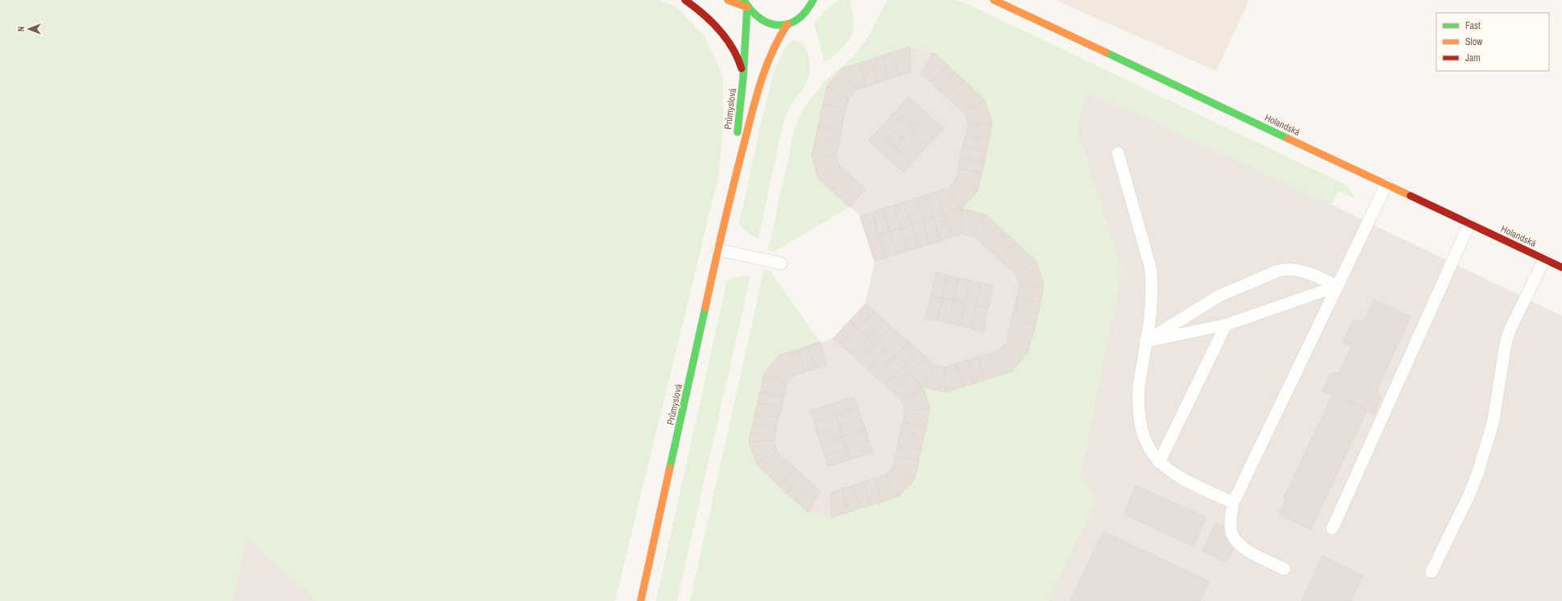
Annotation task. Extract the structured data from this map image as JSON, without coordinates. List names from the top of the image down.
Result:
{
  "streets": {
    "main road": ["Průmyslová", "Holandská"]
  },
  "legend": ["Fast", "Slow", "Jam"],
  "north": "left"
}
